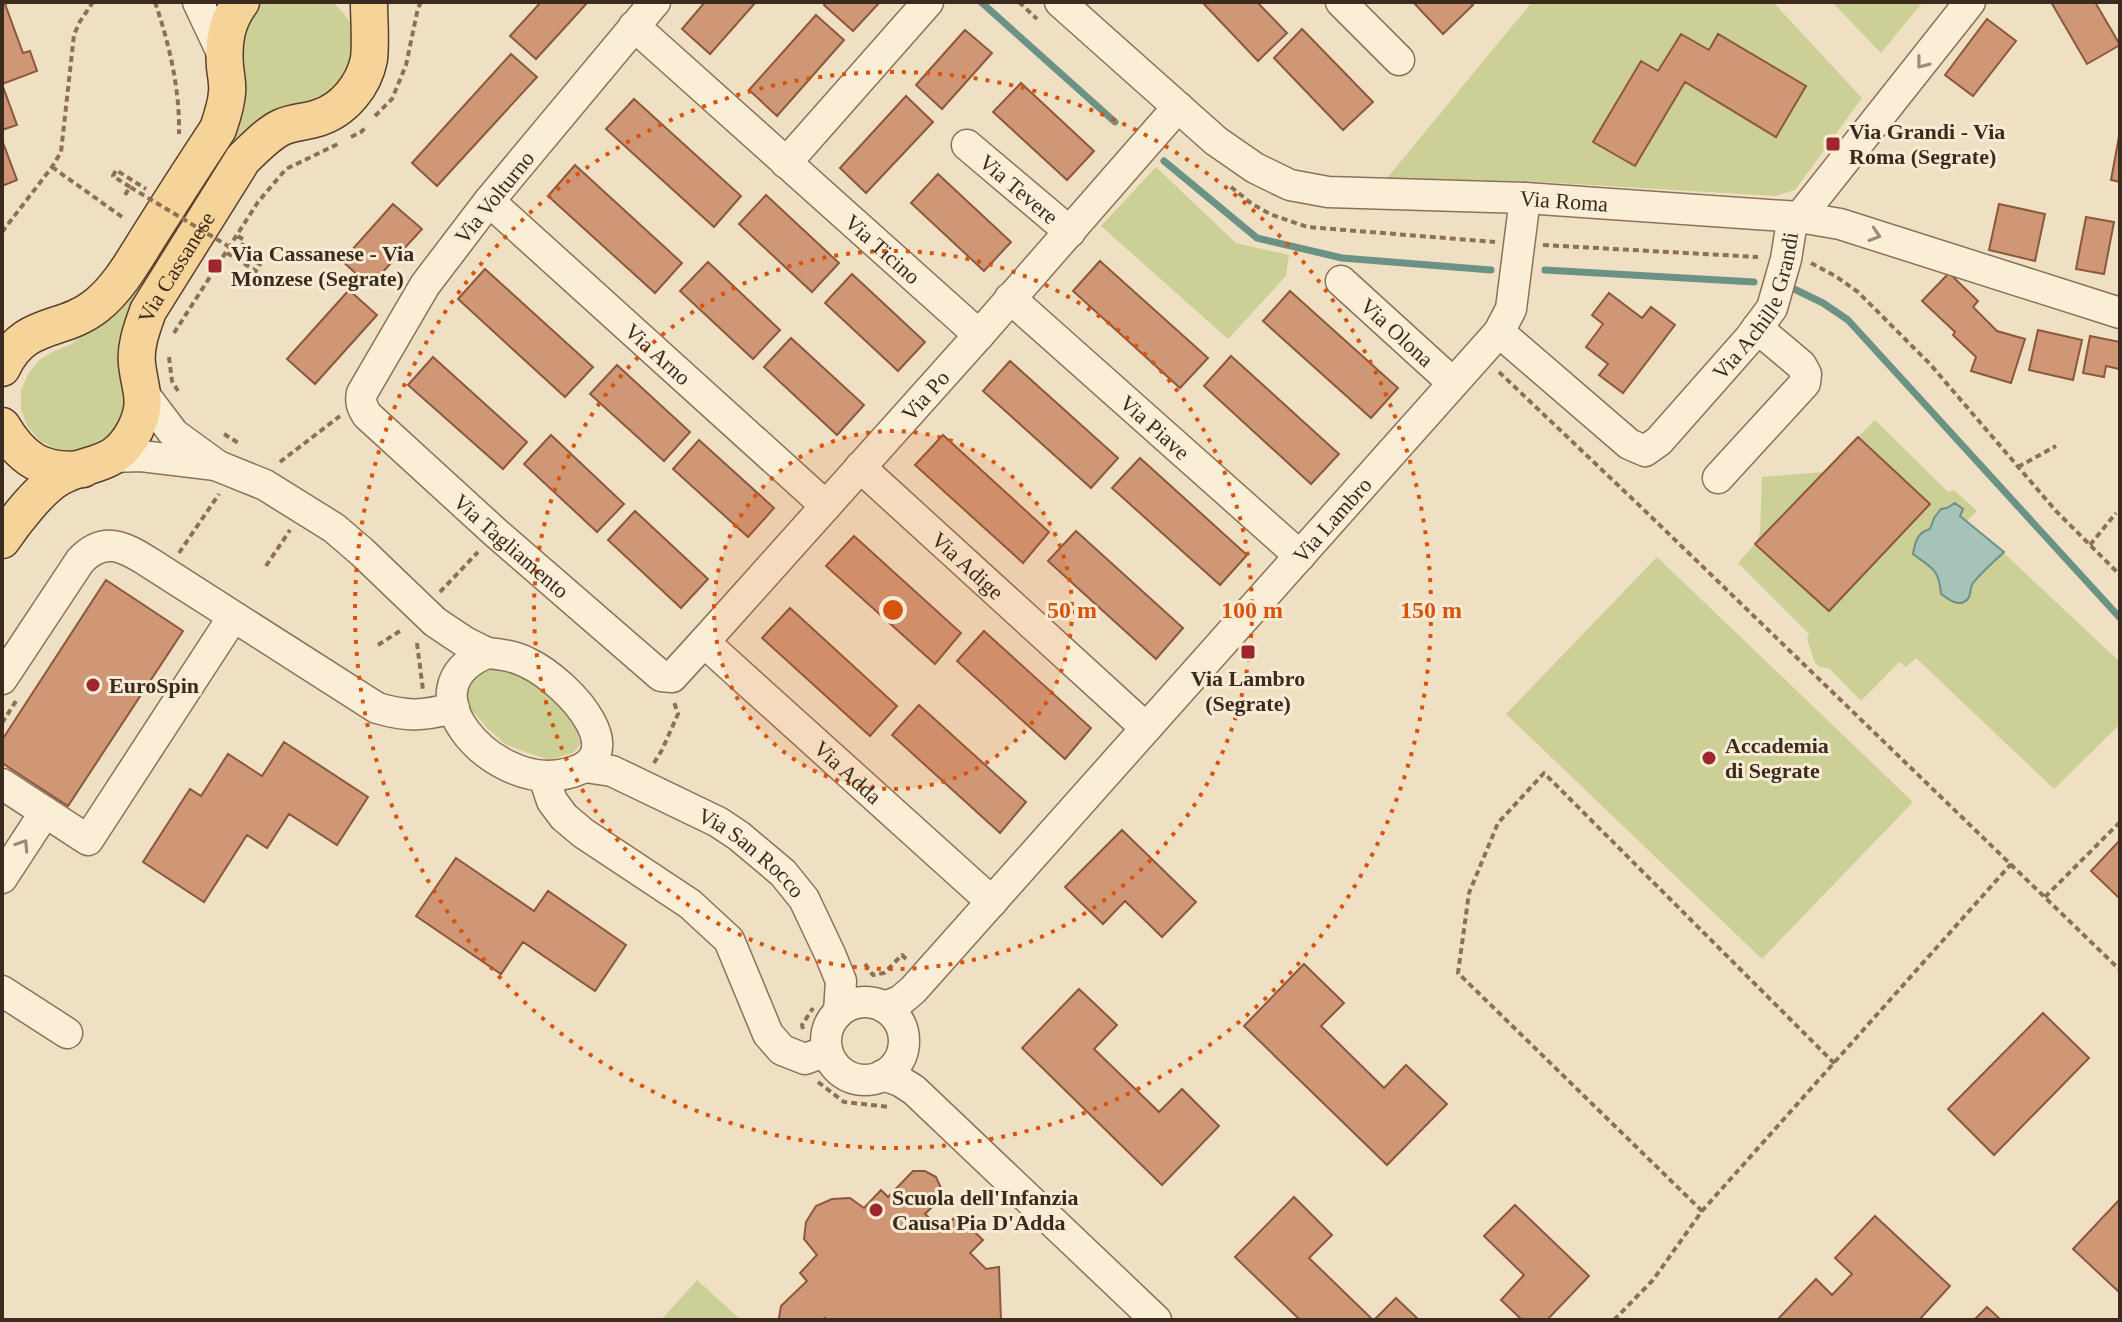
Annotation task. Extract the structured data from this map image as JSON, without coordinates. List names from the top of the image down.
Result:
{
  "streets": {
    "main road": ["Via Cassanese"],
    "street": [
      "Via Tevere",
      "Via Volturno",
      "Via Roma",
      "Via Ticino",
      "Via Achille Grandi",
      "Via Olona",
      "Via Arno",
      "Via Po",
      "Via Piave",
      "Via Lambro",
      "Via Tagliamento",
      "Via Adige",
      "Via Adda",
      "Via San Rocco"
    ]
  },
  "crossings": [
    ["Via Tevere", "Via Po"],
    ["Via Volturno", "Via Ticino"],
    ["Via Volturno", "Via Arno"],
    ["Via Volturno", "Via Tagliamento"],
    ["Via Roma", "Via Achille Grandi"],
    ["Via Roma", "Via Po"],
    ["Via Roma", "Via Lambro"],
    ["Via Ticino", "Via Po"],
    ["Via Achille Grandi", "Via Lambro"],
    ["Via Olona", "Via Lambro"],
    ["Via Arno", "Via Po"],
    ["Via Po", "Via Piave"],
    ["Via Po", "Via Tagliamento"],
    ["Via Po", "Via Adige"],
    ["Via Po", "Via Adda"],
    ["Via Piave", "Via Lambro"],
    ["Via Lambro", "Via Adige"],
    ["Via Lambro", "Via Adda"],
    ["Via Lambro", "Via San Rocco"]
  ],
  "one_way": ["Via Achille Grandi"],
  "places": {
    "transit": ["Via Grandi - Via Roma (Segrate)", "Via Cassanese - Via Monzese (Segrate)", "Via Lambro (Segrate)"],
    "other": ["EuroSpin", "Accademia di Segrate", "Scuola dell'Infanzia Causa Pia D'Adda"]
  },
  "rings": ["50 m", "100 m", "150 m"]
}
